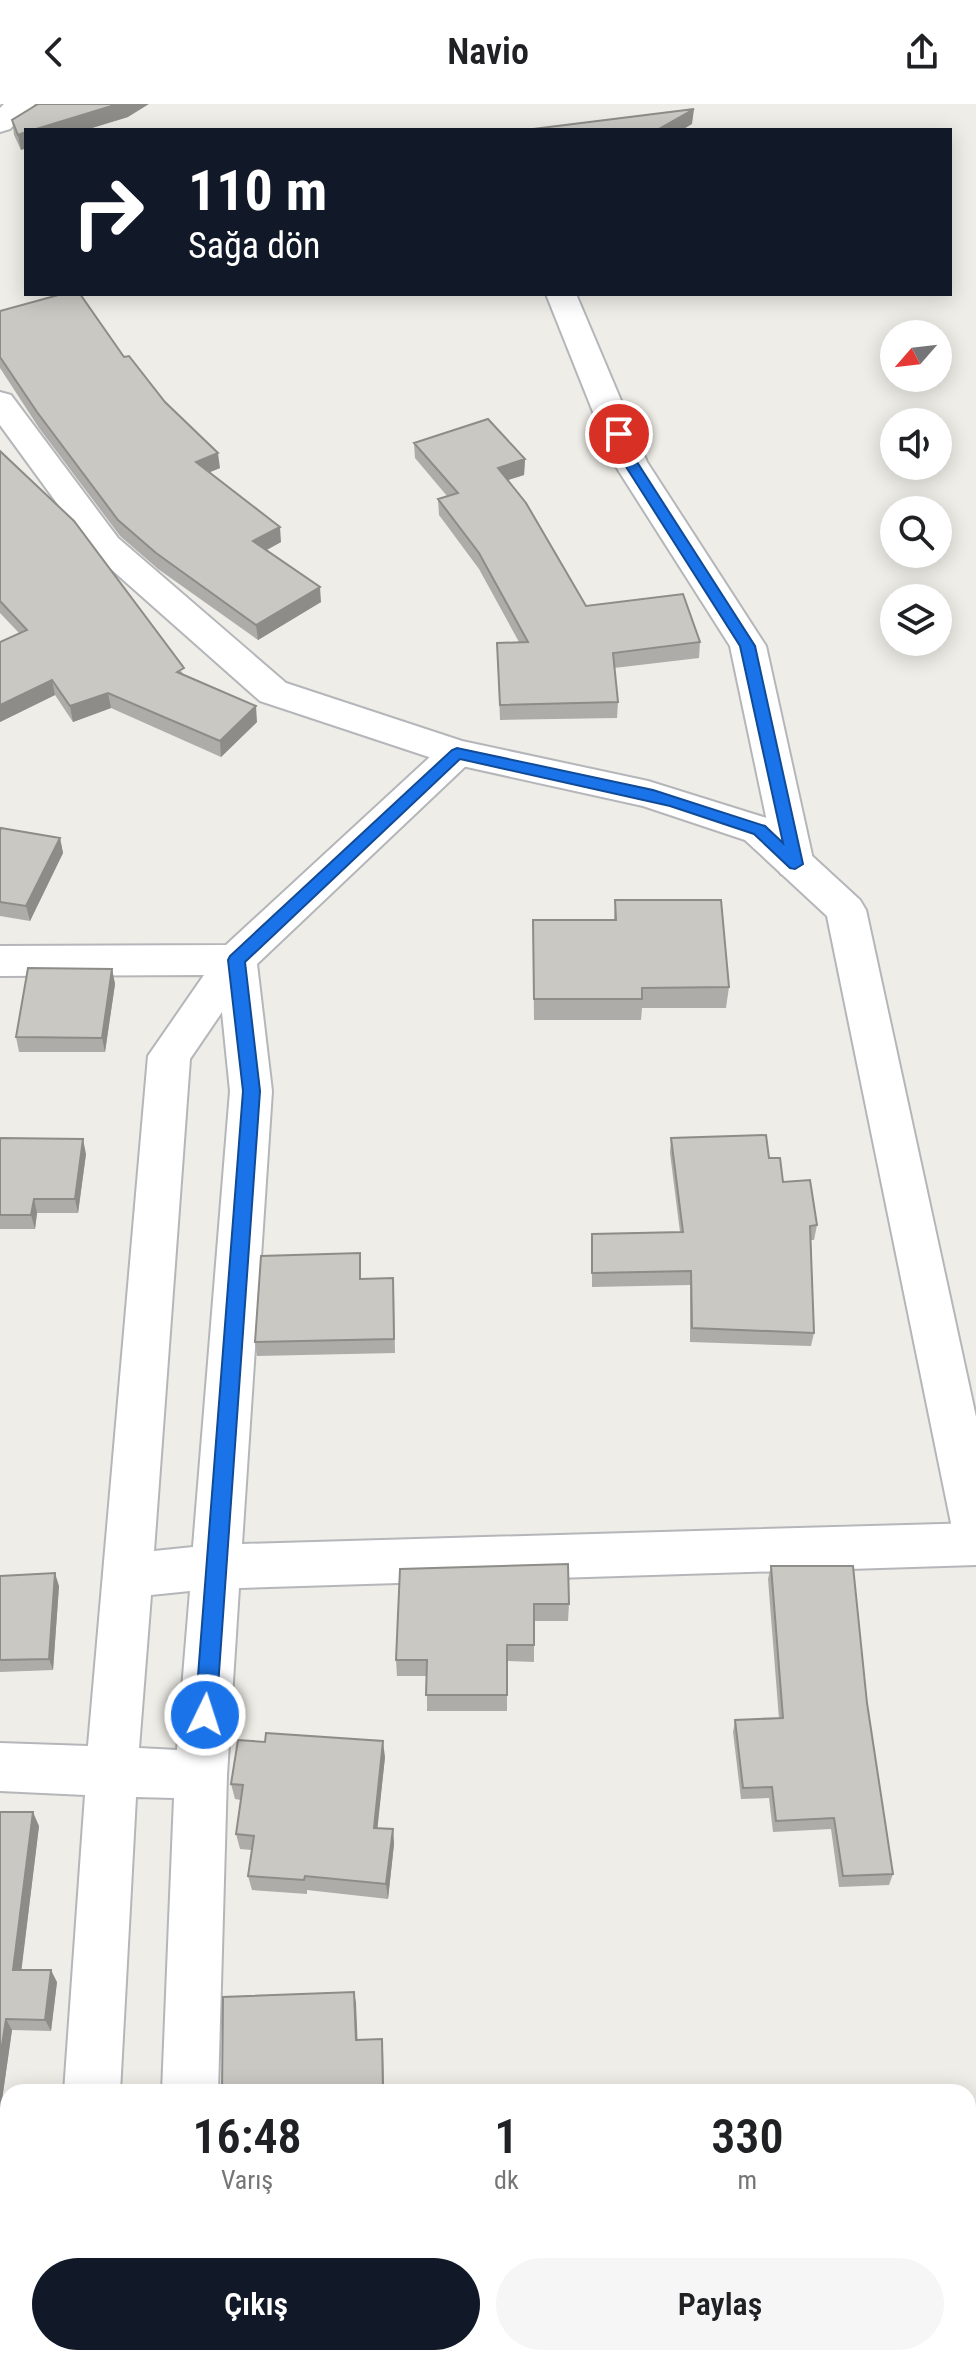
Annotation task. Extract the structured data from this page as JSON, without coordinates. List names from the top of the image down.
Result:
{
  "north": "bottom left",
  "page": {
    "header": "Navio",
    "turn": ["110 m", "Sağa dön"],
    "eta": [
      "16:48",
      "Varış",
      "1",
      "dk",
      "330",
      "m"
    ],
    "buttons": ["Çıkış", "Paylaş"]
  }
}
